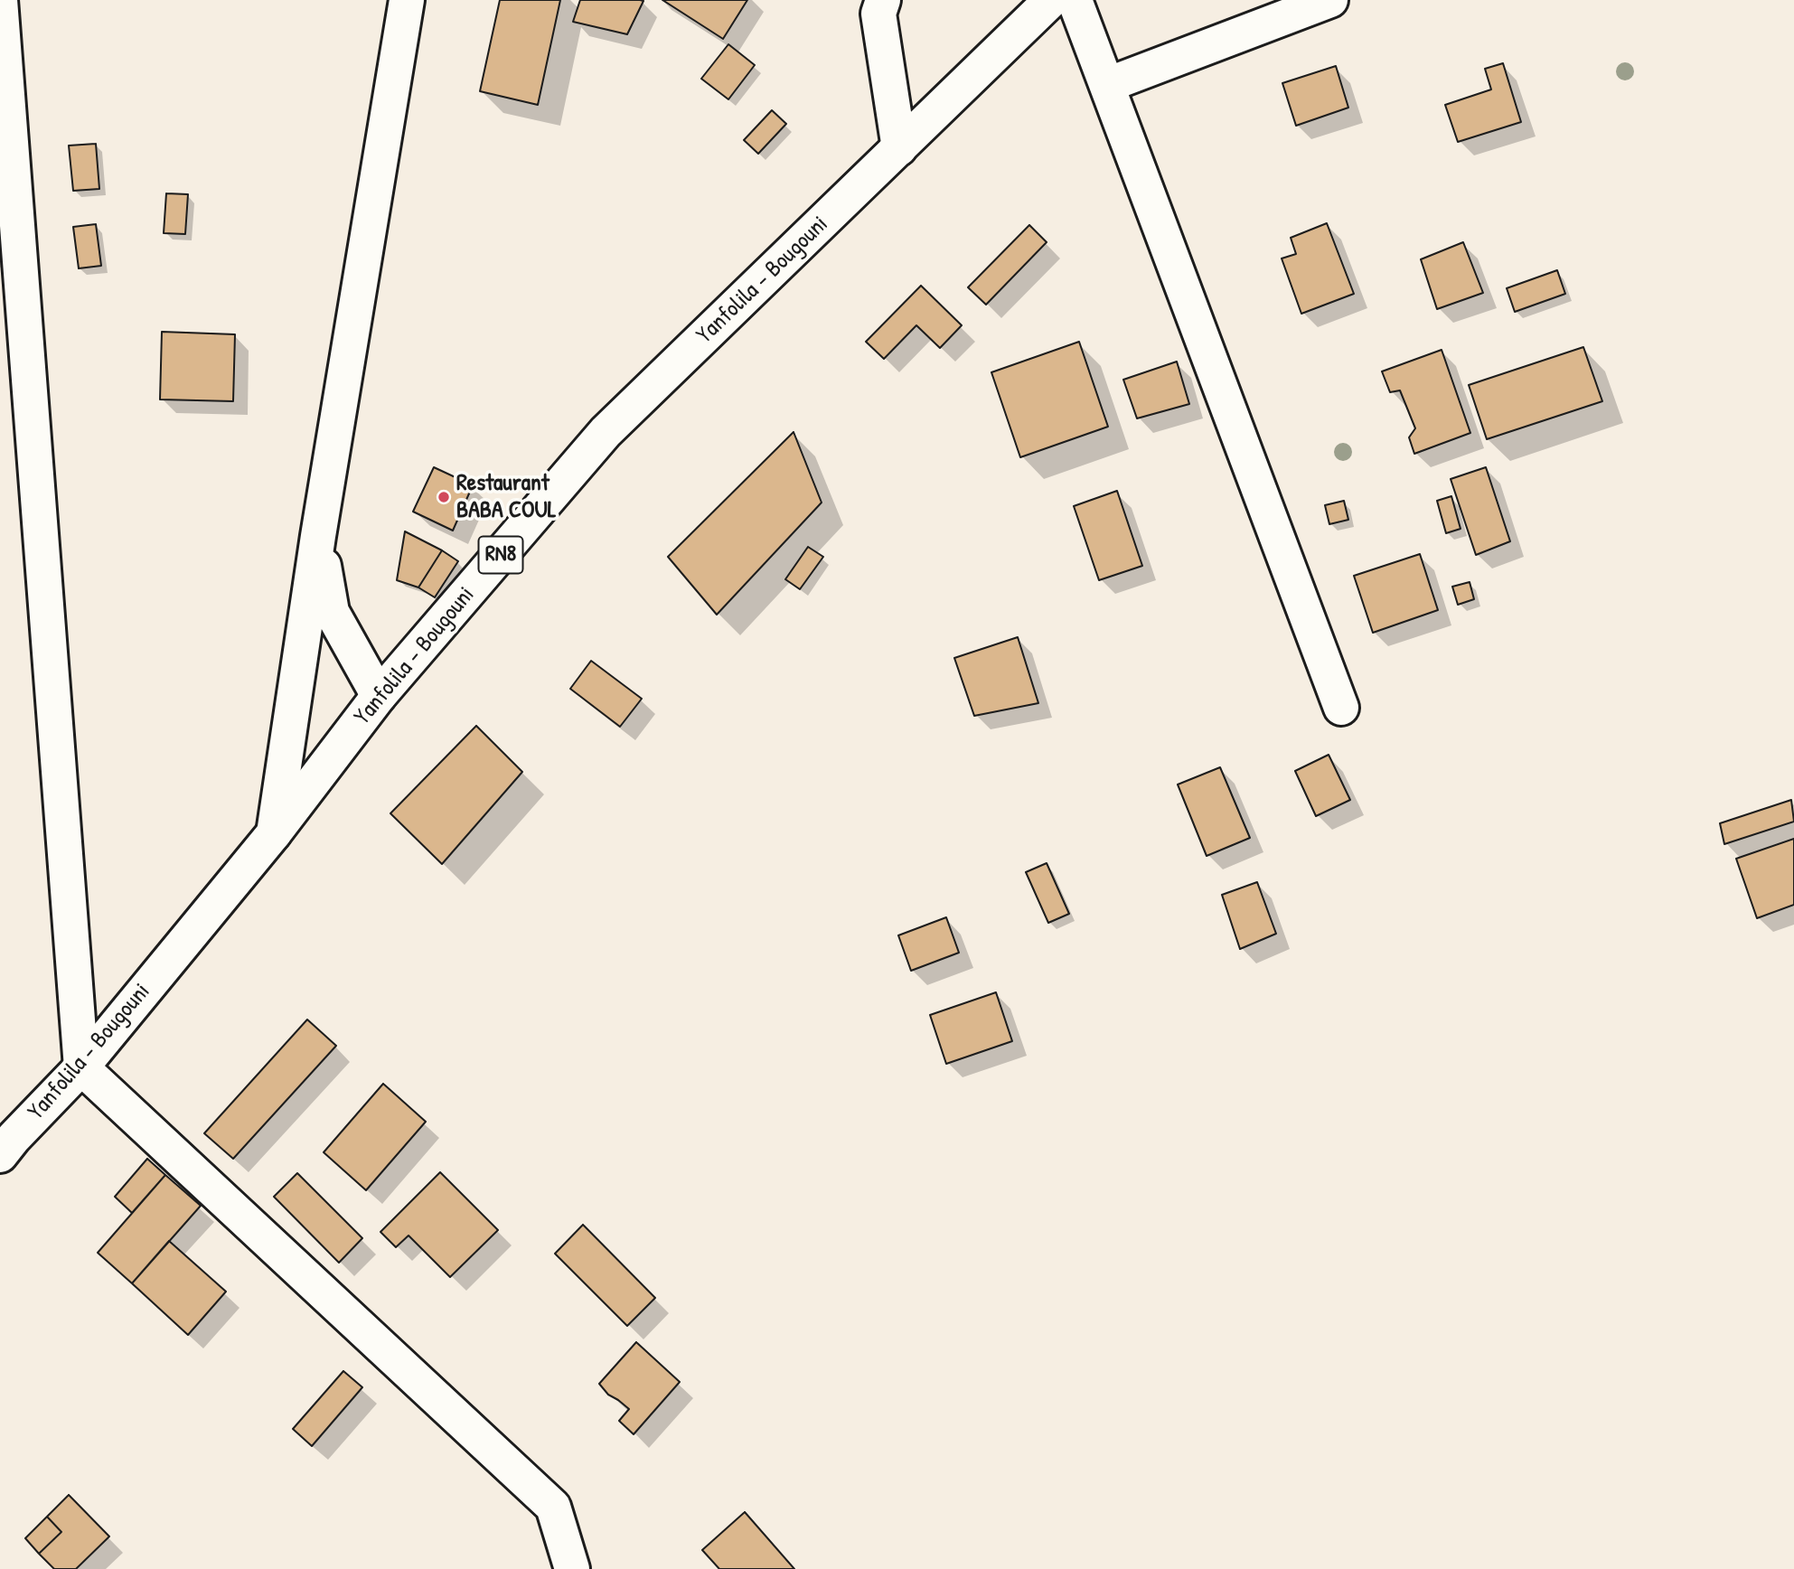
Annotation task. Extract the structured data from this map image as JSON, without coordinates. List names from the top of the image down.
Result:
{
  "streets": {
    "street": ["Yanfolila - Bougouni", "RN8"]
  },
  "places": ["Restaurant BABA COUL"]
}
